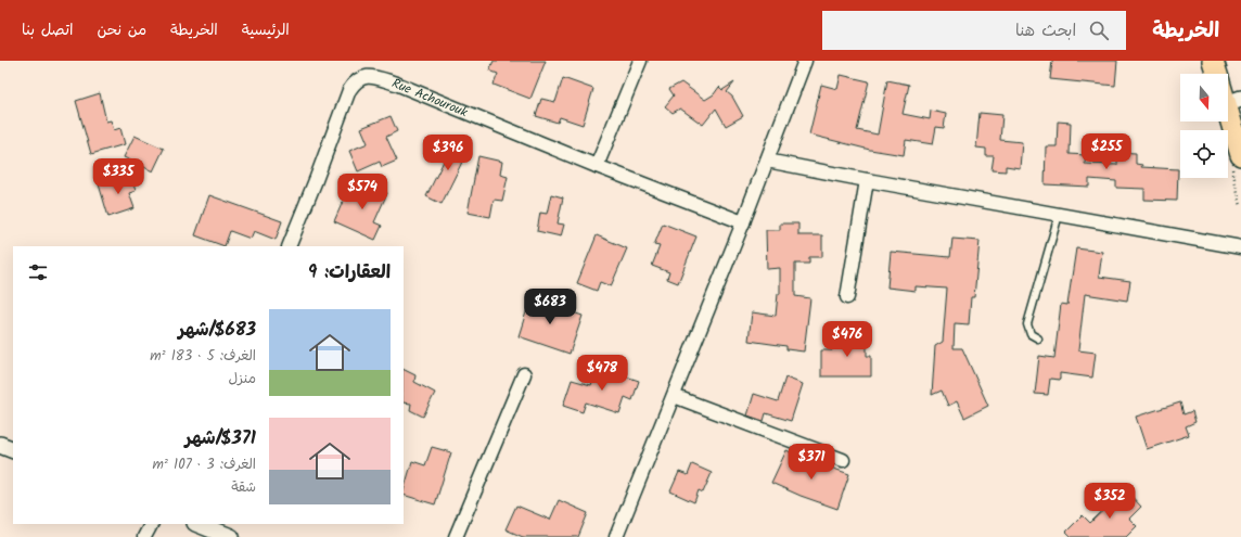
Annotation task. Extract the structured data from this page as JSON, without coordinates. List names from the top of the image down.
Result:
{
  "streets": {
    "street": ["Rue Achourouk"]
  },
  "north": "bottom",
  "page": {
    "header": "الخريطة",
    "search": "ابحث هنا",
    "nav": [
      "الرئيسية",
      "الخريطة",
      "من نحن",
      "اتصل بنا"
    ],
    "price": [
      "$255",
      "$396",
      "$335",
      "$574",
      "$683",
      "$476",
      "$478",
      "$371",
      "$352"
    ],
    "heading": "العقارات: 9",
    "list": [
      {
        "name": "$683/شهر",
        "note": "الغرف: 5 · 183 m² · منزل"
      },
      {
        "name": "$371/شهر",
        "note": "الغرف: 3 · 107 m² · شقة"
      }
    ]
  }
}
